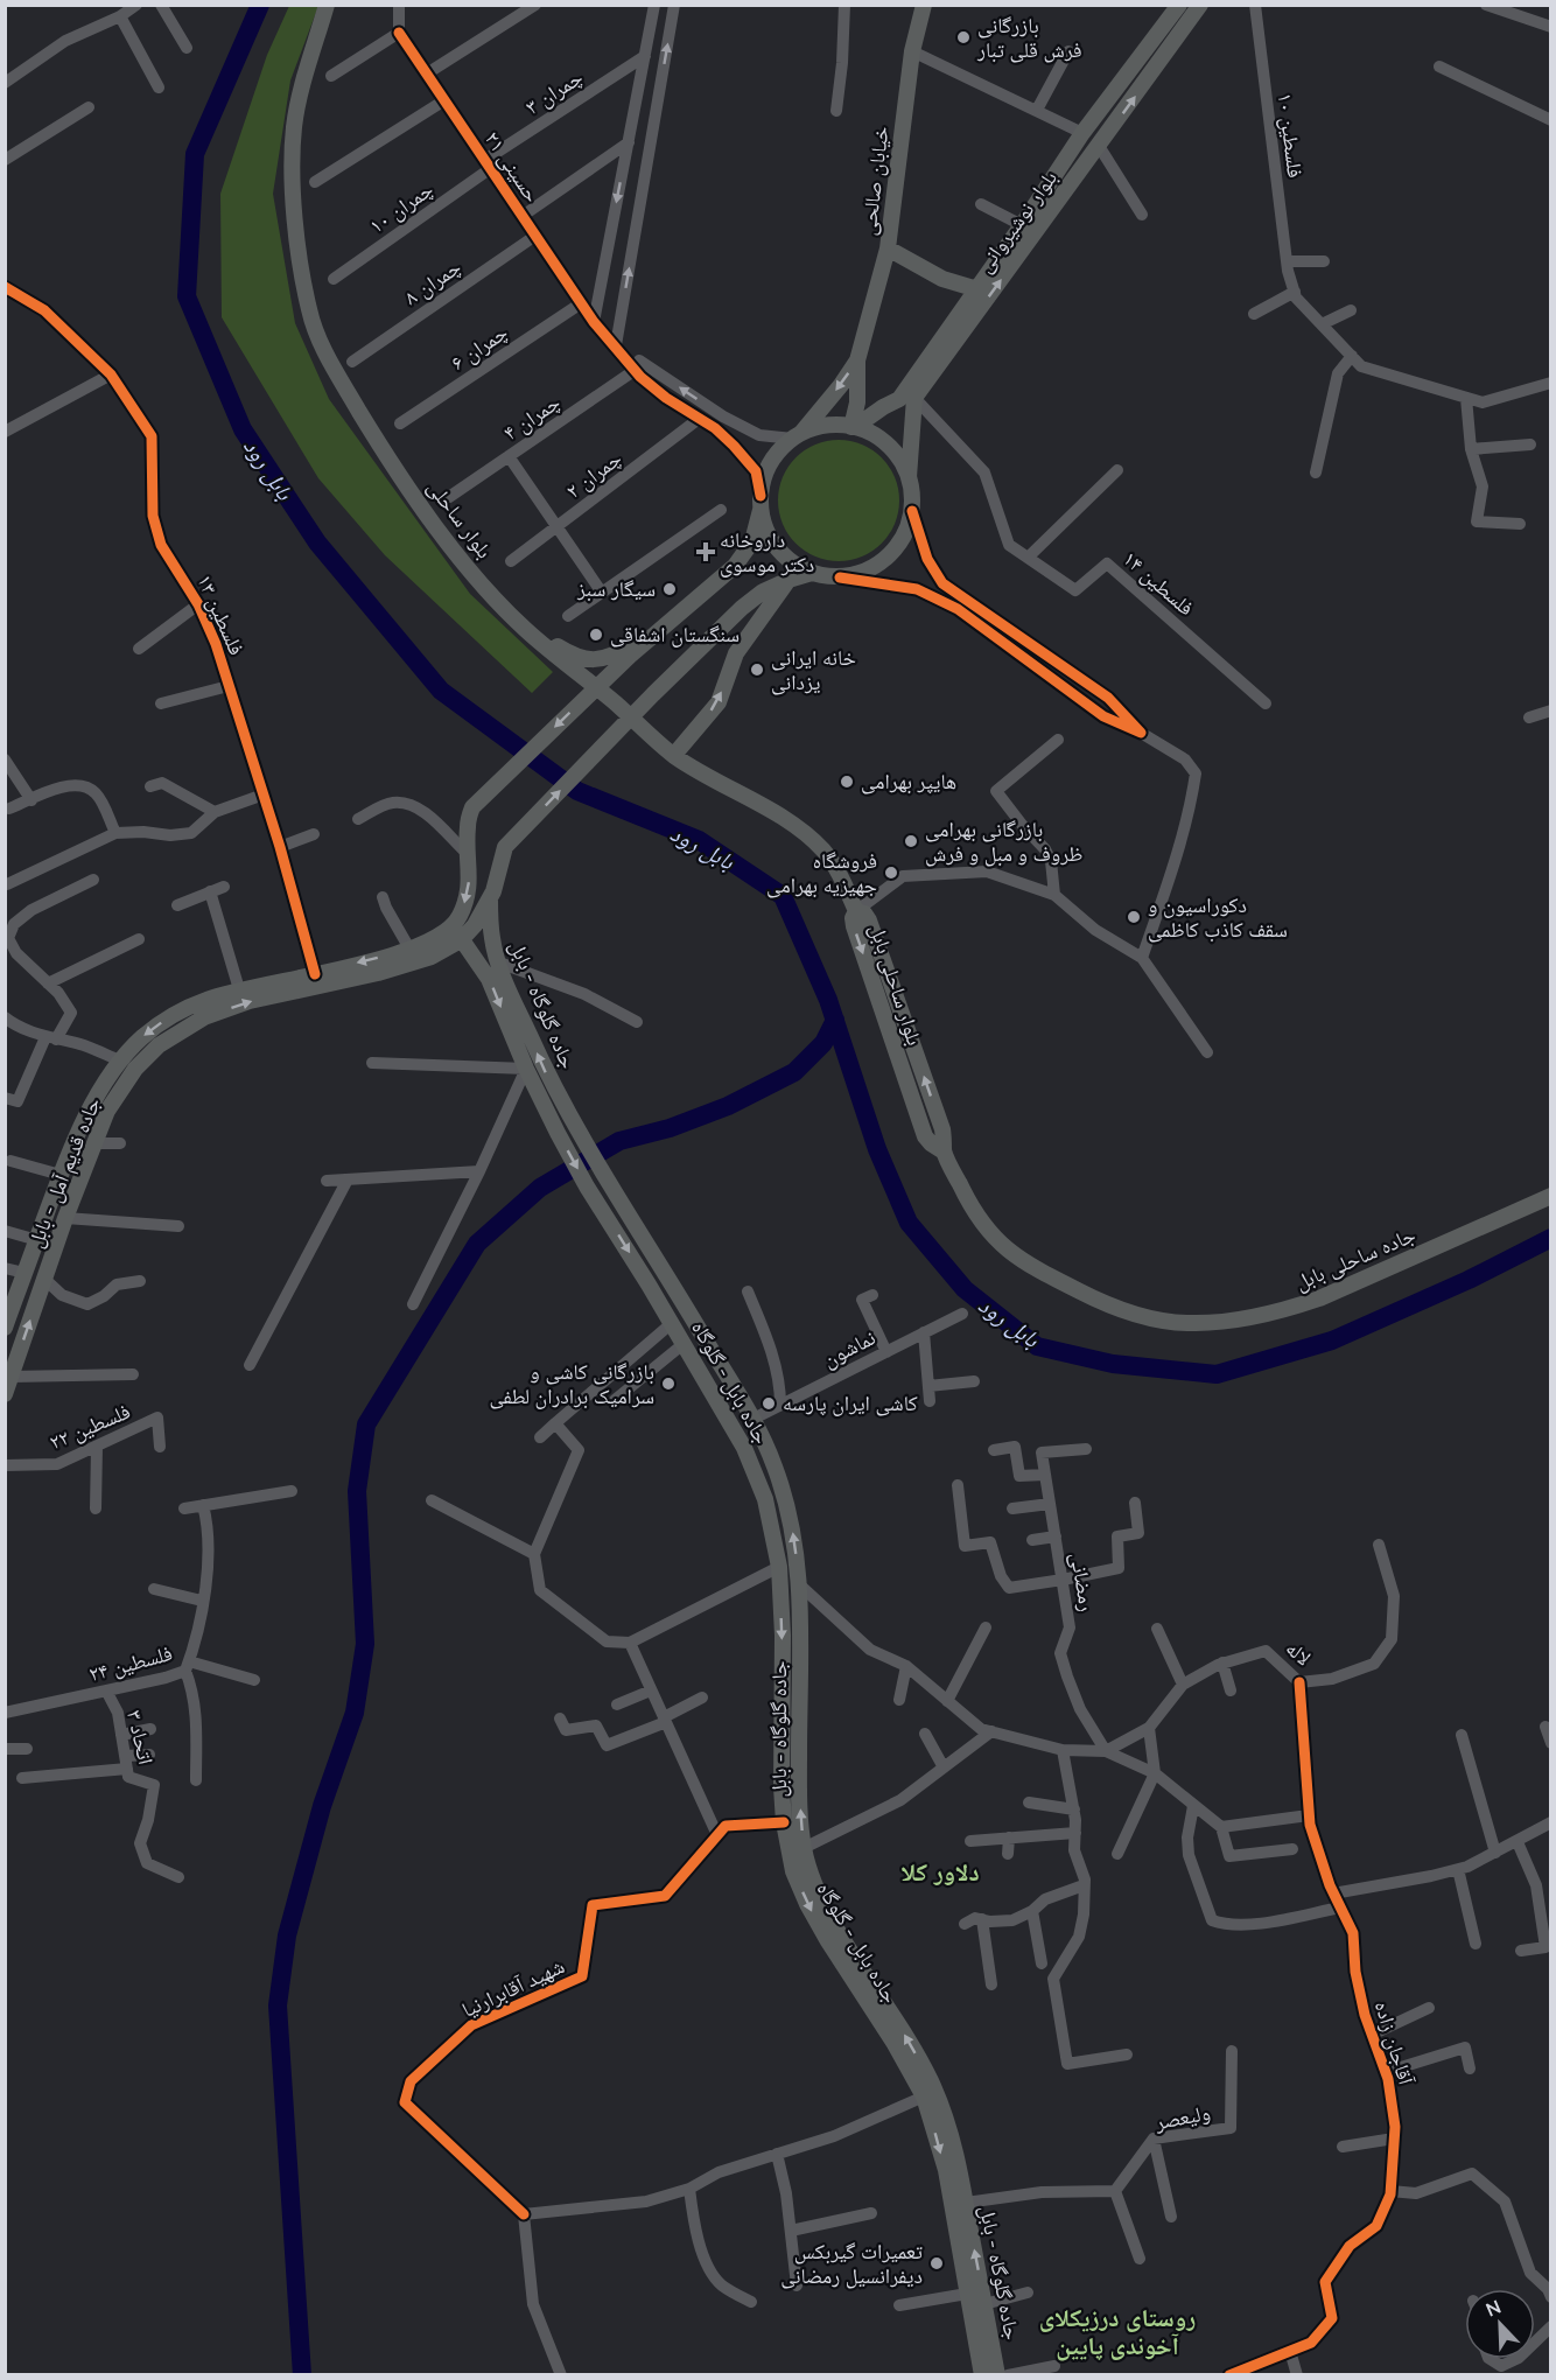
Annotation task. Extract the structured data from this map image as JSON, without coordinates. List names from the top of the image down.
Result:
{
  "streets": {
    "main road": [
      "خيابان صالحی",
      "بلوار نوشیروانی",
      "بلوار ساحلی",
      "بلوار ساحلی بابل",
      "جاده گلوگاه - بابل",
      "جاده قدیم آمل - بابل",
      "جاده ساحلی بابل",
      "جاده بابل - گلوگاه"
    ],
    "street": [
      "چمران ۳",
      "فلسطین ۱۰",
      "حسینی ۲۱",
      "چمران ۱۰",
      "چمران ۸",
      "چمران ۶",
      "چمران ۴",
      "چمران ۲",
      "فلسطین ۱۴",
      "فلسطین ۱۳",
      "نماشون",
      "فلسطین ۲۲",
      "رمضانی",
      "لاله",
      "فلسطین ۲۴",
      "اتحاد ۳",
      "شهید آقابرارنیا",
      "آقاجان زاده",
      "ولیعصر"
    ]
  },
  "crossings": [
    ["چمران ۳", "حسینی ۲۱"],
    ["چمران ۳", "چمران ۱۰"],
    ["حسینی ۲۱", "چمران ۱۰"],
    ["حسینی ۲۱", "چمران ۸"],
    ["حسینی ۲۱", "چمران ۶"],
    ["بلوار نوشیروانی", "فلسطین ۱۴"],
    ["بلوار ساحلی", "بلوار ساحلی بابل"],
    ["بلوار ساحلی بابل", "جاده ساحلی بابل"],
    ["جاده گلوگاه - بابل", "نماشون"],
    ["جاده بابل - گلوگاه", "شهید آقابرارنیا"],
    ["رمضانی", "لاله"],
    ["لاله", "آقاجان زاده"],
    ["فلسطین ۲۴", "اتحاد ۳"]
  ],
  "one_way": ["جاده گلوگاه - بابل", "جاده بابل - گلوگاه"],
  "districts": ["دلاور کلا", "روستای درزیکلای آخوندی پایین"],
  "water": ["بابل رود"],
  "places": {
    "other": [
      "بازرگانی فرش قلی تبار",
      "سیگار سبز",
      "سنگستان اشفاقی",
      "خانه ایرانی یزدانی",
      "هایپر بهرامی",
      "بازرگانی بهرامی ظروف و مبل و فرش",
      "فروشگاه جهیزیه بهرامی",
      "دکوراسیون و سقف کاذب کاظمی",
      "بازرگانی کاشی و سرامیک برادران لطفی",
      "کاشی ایران پارسه",
      "تعمیرات گیربکس دیفرانسیل رمضانی"
    ],
    "health": ["داروخانه دکتر موسوی"]
  },
  "north": "top left"
}
